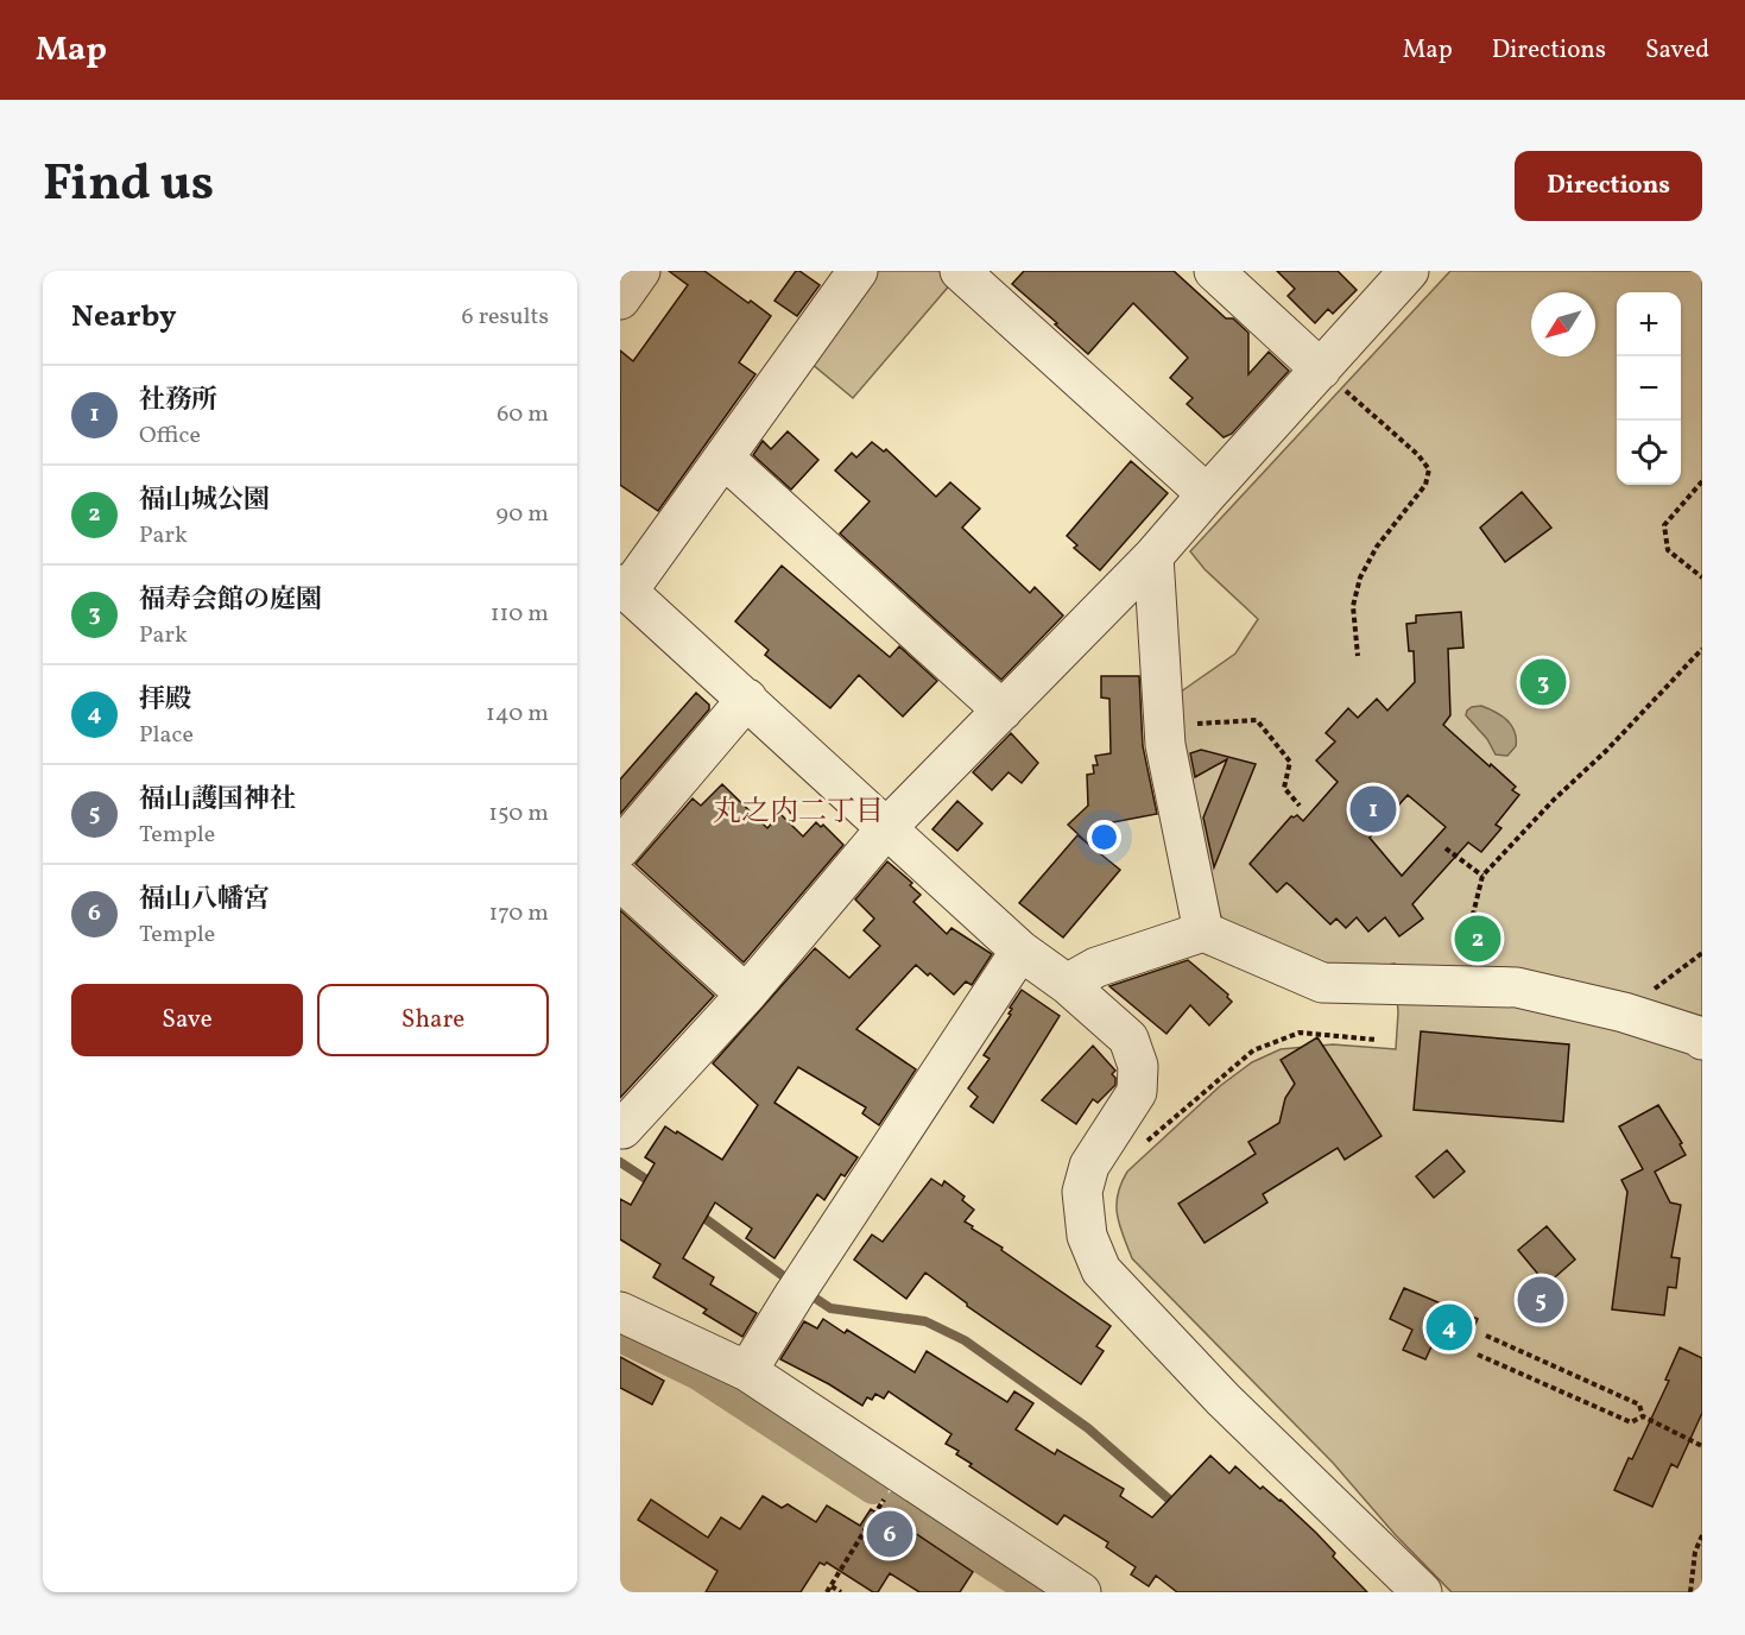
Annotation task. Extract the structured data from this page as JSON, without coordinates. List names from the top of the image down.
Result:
{
  "districts": ["丸之内二丁目"],
  "north": "bottom left",
  "page": {
    "header": "Map",
    "nav": ["Map", "Directions", "Saved"],
    "title": "Find us",
    "buttons": [
      "Directions",
      ["Save", "Share"]
    ],
    "heading": ["Nearby", "6 results"],
    "map_buttons": ["+", "−"],
    "list": [
      {
        "mark": "1",
        "name": "社務所",
        "note": "Office",
        "value": "60 m"
      },
      {
        "mark": "2",
        "name": "福山城公園",
        "note": "Park",
        "value": "90 m"
      },
      {
        "mark": "3",
        "name": "福寿会館の庭園",
        "note": "Park",
        "value": "110 m"
      },
      {
        "mark": "4",
        "name": "拝殿",
        "note": "Place",
        "value": "140 m"
      },
      {
        "mark": "5",
        "name": "福山護国神社",
        "note": "Temple",
        "value": "150 m"
      },
      {
        "mark": "6",
        "name": "福山八幡宮",
        "note": "Temple",
        "value": "170 m"
      }
    ],
    "pins": [
      "3",
      "1",
      "2",
      "5",
      "4",
      "6"
    ]
  }
}
